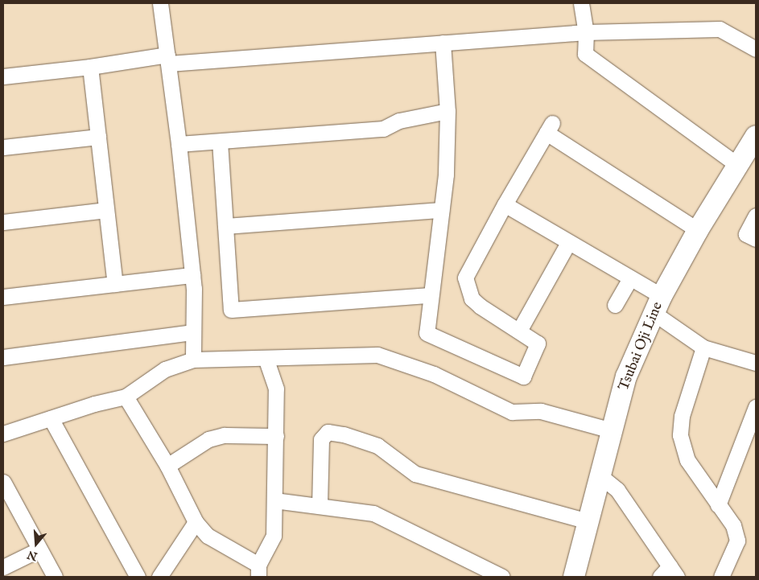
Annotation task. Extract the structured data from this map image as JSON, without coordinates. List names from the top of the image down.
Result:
{
  "streets": {
    "main road": ["Tsubai Oji Line"]
  },
  "north": "bottom"
}
